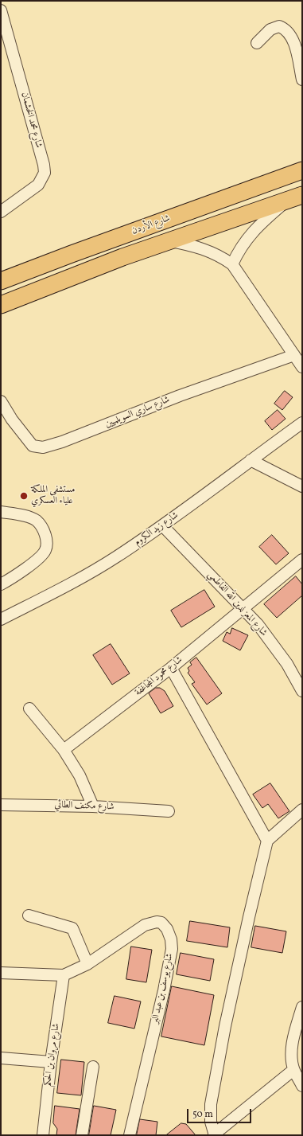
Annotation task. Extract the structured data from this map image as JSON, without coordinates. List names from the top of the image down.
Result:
{
  "streets": {
    "highway": ["شارع الأردن"],
    "street": [
      "شارع محمد الخشمان",
      "شارع ساري السويلميين",
      "شارع زيد الكروم",
      "شارع المعز لدين الله الفاطمي",
      "شارع محمود المجاغفة",
      "شارع مكنف الطائي",
      "شارع يوسف بن عبد البر",
      "شارع مروان بن الحكم"
    ]
  },
  "crossings": [
    ["شارع زيد الكروم", "شارع المعز لدين الله الفاطمي"],
    ["شارع المعز لدين الله الفاطمي", "شارع محمود المجاغفة"],
    ["شارع يوسف بن عبد البر", "شارع مروان بن الحكم"]
  ],
  "places": ["مستشفى الملكة علياء العسكري"],
  "scale_bar": "50 m"
}
